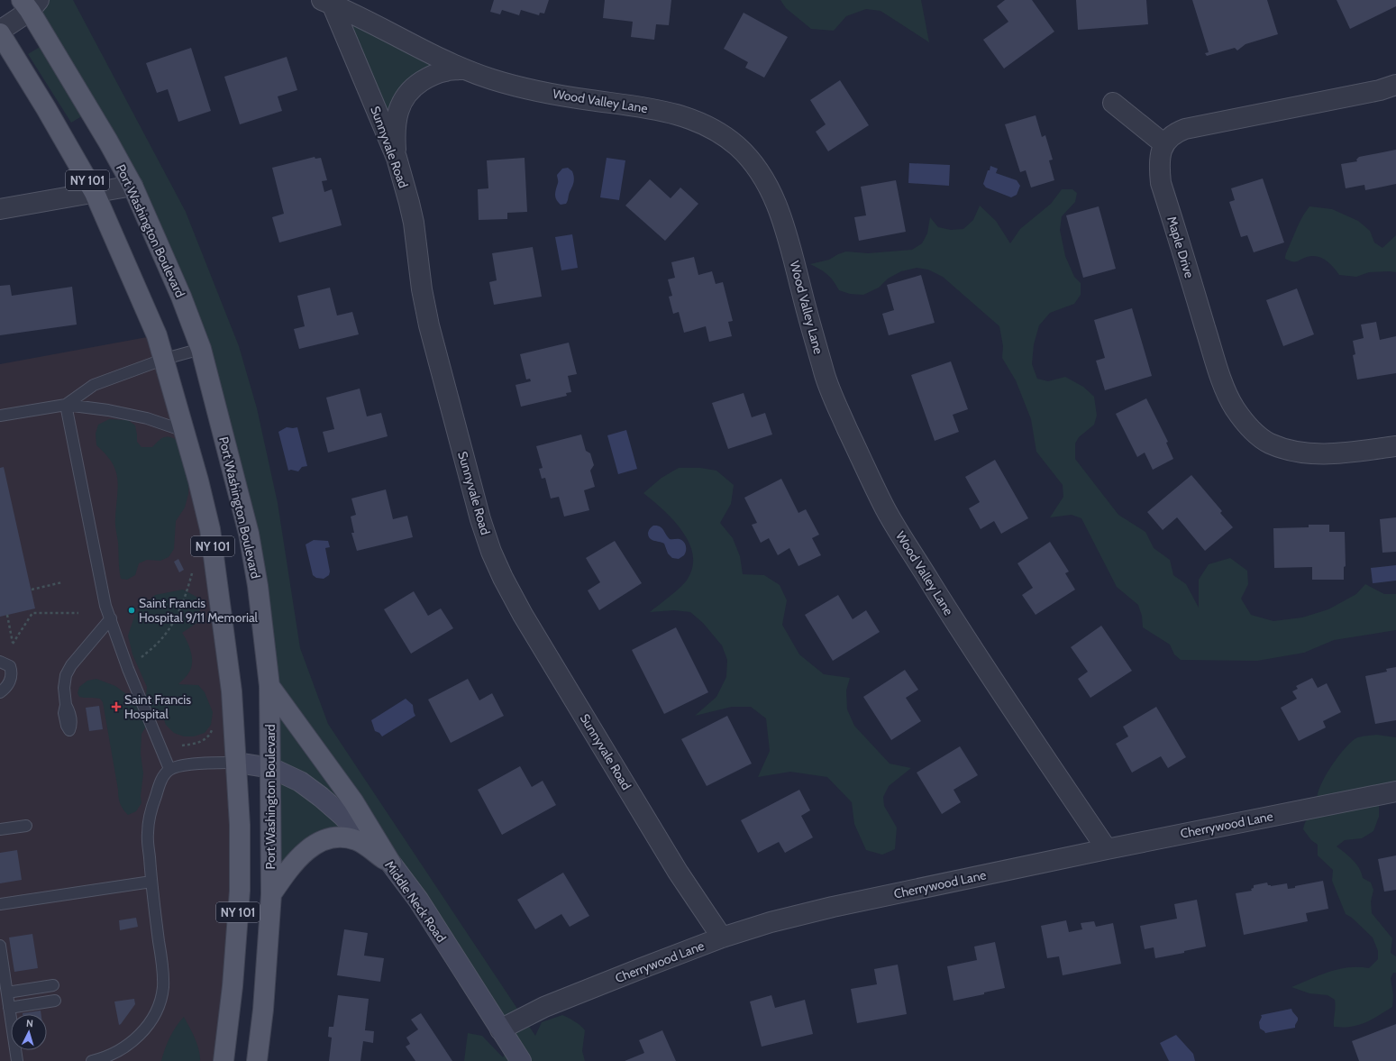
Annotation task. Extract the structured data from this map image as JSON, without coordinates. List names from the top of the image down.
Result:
{
  "streets": {
    "main road": ["NY 101", "Port Washington Boulevard", "Middle Neck Road"],
    "street": [
      "Wood Valley Lane",
      "Sunnyvale Road",
      "Maple Drive",
      "Cherrywood Lane"
    ]
  },
  "crossings": [
    ["Wood Valley Lane", "Sunnyvale Road"],
    ["Wood Valley Lane", "Cherrywood Lane"],
    ["Sunnyvale Road", "Cherrywood Lane"],
    ["NY 101", "Middle Neck Road"],
    ["Port Washington Boulevard", "Middle Neck Road"],
    ["Cherrywood Lane", "Middle Neck Road"]
  ],
  "places": {
    "other": ["Saint Francis Hospital 9/11 Memorial"],
    "health": ["Saint Francis Hospital"]
  },
  "north": "top"
}
